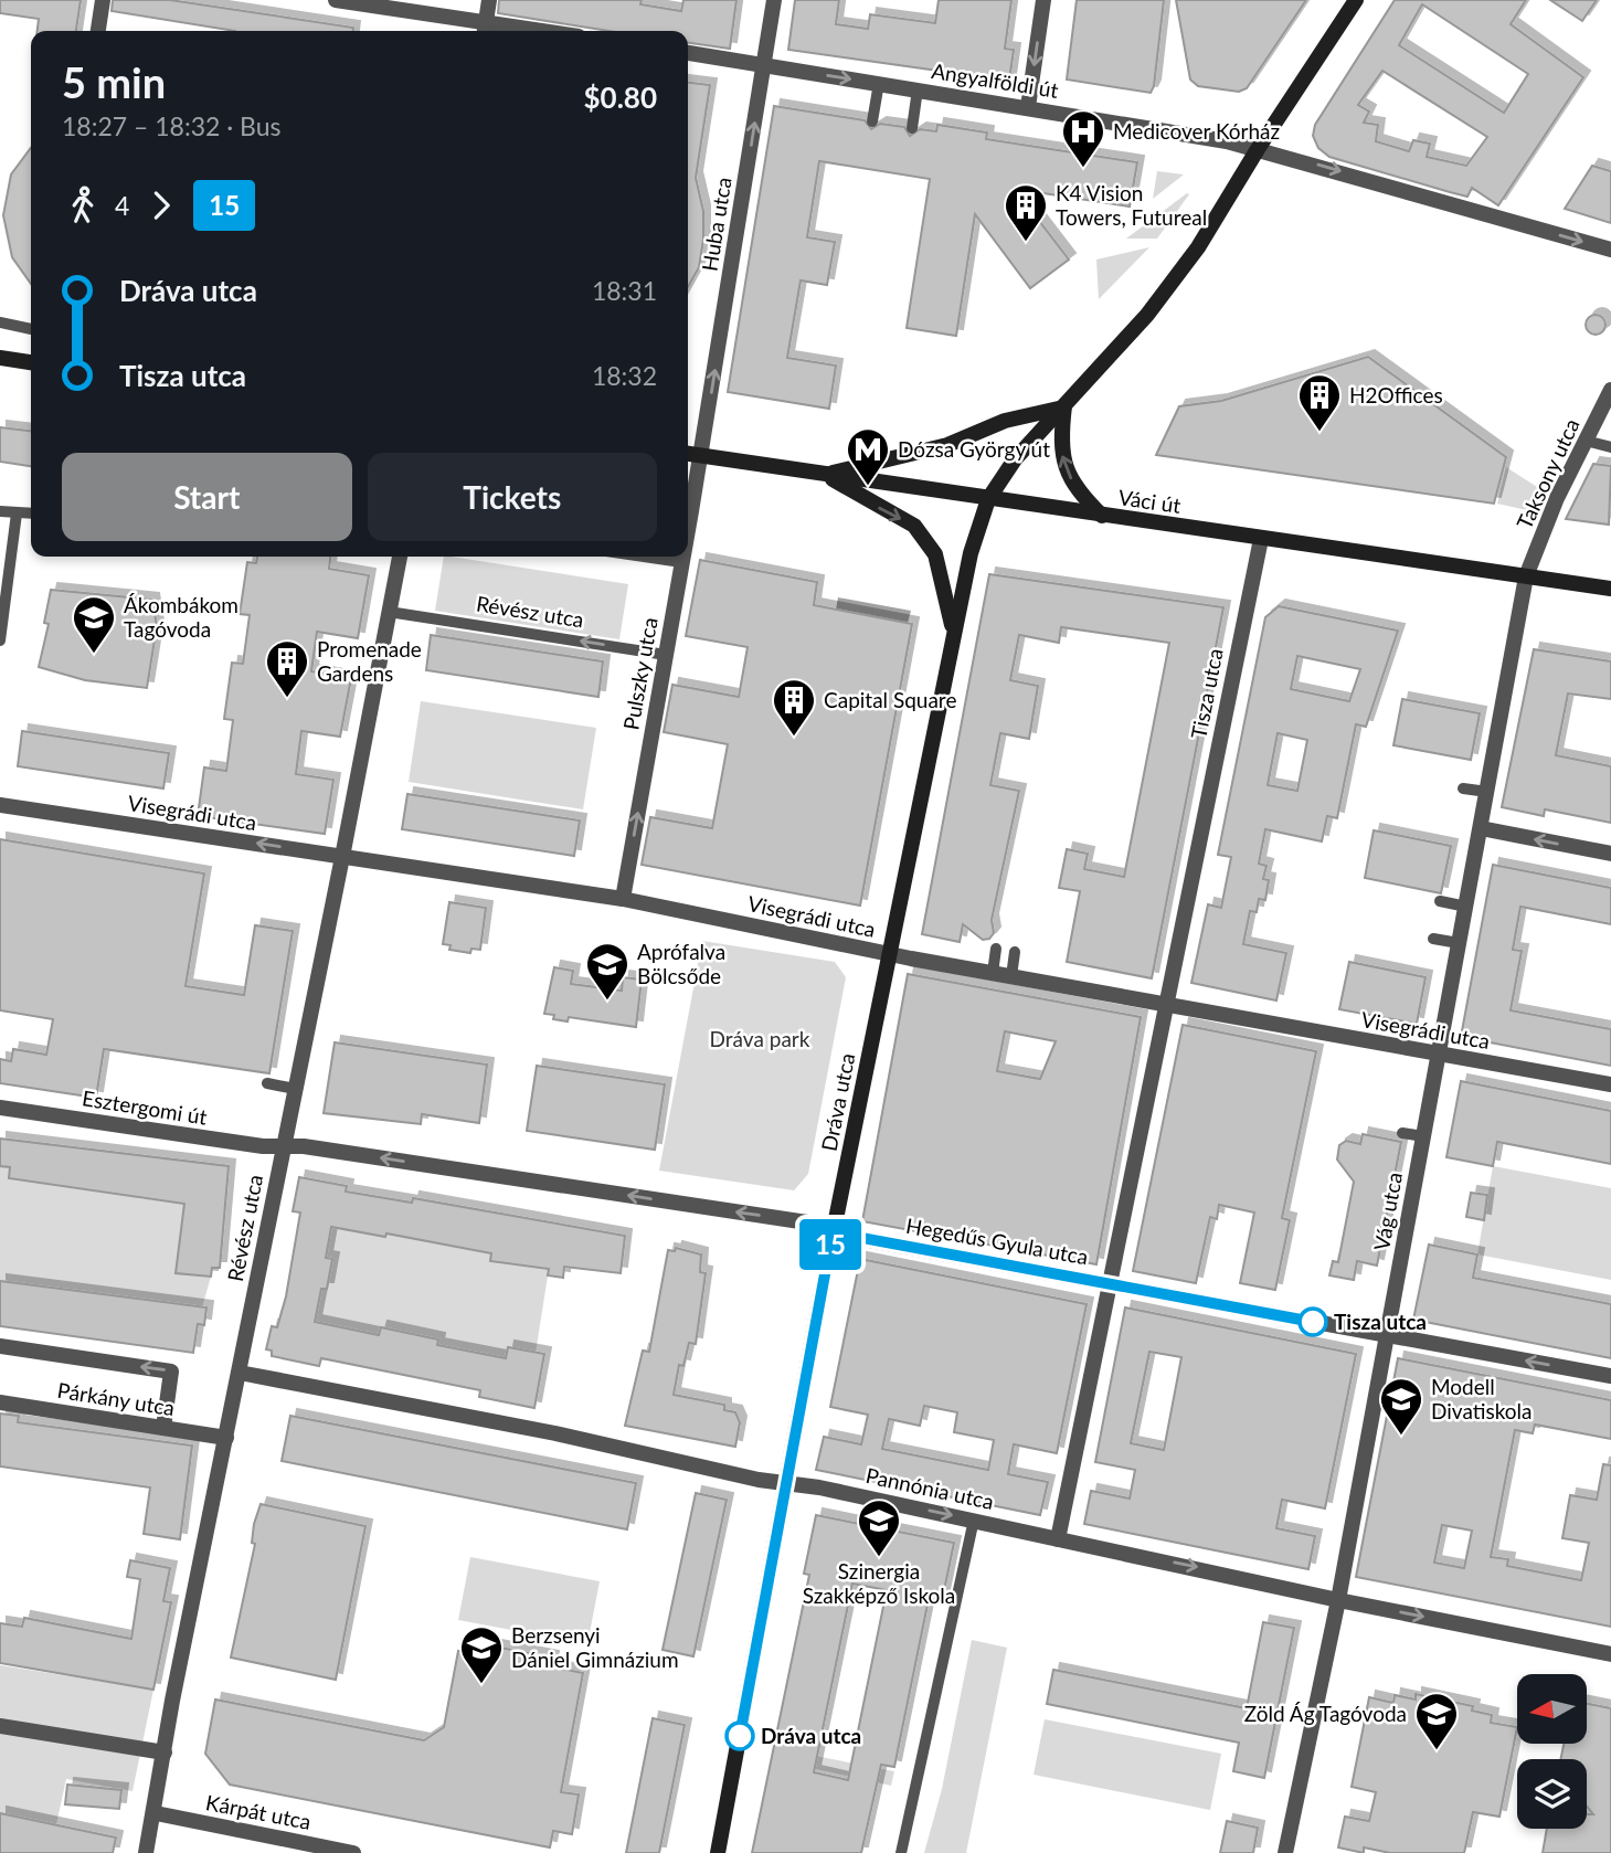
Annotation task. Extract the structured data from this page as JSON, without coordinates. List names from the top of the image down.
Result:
{
  "streets": {
    "main road": ["Váci út", "Dráva utca"],
    "street": [
      "Angyalföldi út",
      "Huba utca",
      "Taksony utca",
      "Révész utca",
      "Pulszky utca",
      "Tisza utca",
      "Visegrádi utca",
      "Esztergomi út",
      "Vág utca",
      "Hegedűs Gyula utca",
      "Párkány utca",
      "Pannónia utca",
      "Kárpát utca"
    ]
  },
  "crossings": [
    ["Angyalföldi út", "Huba utca"],
    ["Huba utca", "Váci út"],
    ["Huba utca", "Pulszky utca"],
    ["Taksony utca", "Váci út"],
    ["Taksony utca", "Vág utca"],
    ["Váci út", "Pulszky utca"],
    ["Váci út", "Tisza utca"],
    ["Váci út", "Dráva utca"],
    ["Váci út", "Vág utca"],
    ["Révész utca", "Pulszky utca"],
    ["Révész utca", "Visegrádi utca"],
    ["Révész utca", "Esztergomi út"],
    ["Révész utca", "Hegedűs Gyula utca"],
    ["Révész utca", "Párkány utca"],
    ["Révész utca", "Pannónia utca"],
    ["Révész utca", "Kárpát utca"],
    ["Pulszky utca", "Visegrádi utca"],
    ["Tisza utca", "Visegrádi utca"],
    ["Tisza utca", "Hegedűs Gyula utca"],
    ["Tisza utca", "Pannónia utca"],
    ["Visegrádi utca", "Dráva utca"],
    ["Visegrádi utca", "Vág utca"],
    ["Dráva utca", "Hegedűs Gyula utca"],
    ["Dráva utca", "Pannónia utca"],
    ["Esztergomi út", "Hegedűs Gyula utca"],
    ["Vág utca", "Hegedűs Gyula utca"],
    ["Vág utca", "Pannónia utca"]
  ],
  "one_way": [
    "Angyalföldi út",
    "Huba utca",
    "Pulszky utca",
    "Hegedűs Gyula utca",
    "Pannónia utca"
  ],
  "parks": ["Dráva park"],
  "places": {
    "hospital": ["Medicover Kórház"],
    "building": [
      "K4 Vision Towers, Futureal",
      "H2Offices",
      "Promenade Gardens",
      "Capital Square"
    ],
    "metro station": ["Dózsa György út"],
    "school or university": [
      "Ákombákom Tagóvoda",
      "Aprófalva Bölcsőde",
      "Modell Divatiskola",
      "Szinergia Szakképző Iskola",
      "Berzsenyi Dániel Gimnázium",
      "Zöld Ág Tagóvoda"
    ],
    "other": ["Tisza utca", "Dráva utca"]
  },
  "lines": ["bus line 15"],
  "north": "left",
  "page": {
    "on_map": "15",
    "heading": ["5 min", "18:27 – 18:32 · Bus", "$0.80"],
    "legs": ["4", "15"],
    "list": [
      {
        "name": "Dráva utca",
        "value": "18:31"
      },
      {
        "name": "Tisza utca",
        "value": "18:32"
      }
    ],
    "buttons": ["Start", "Tickets"]
  }
}
